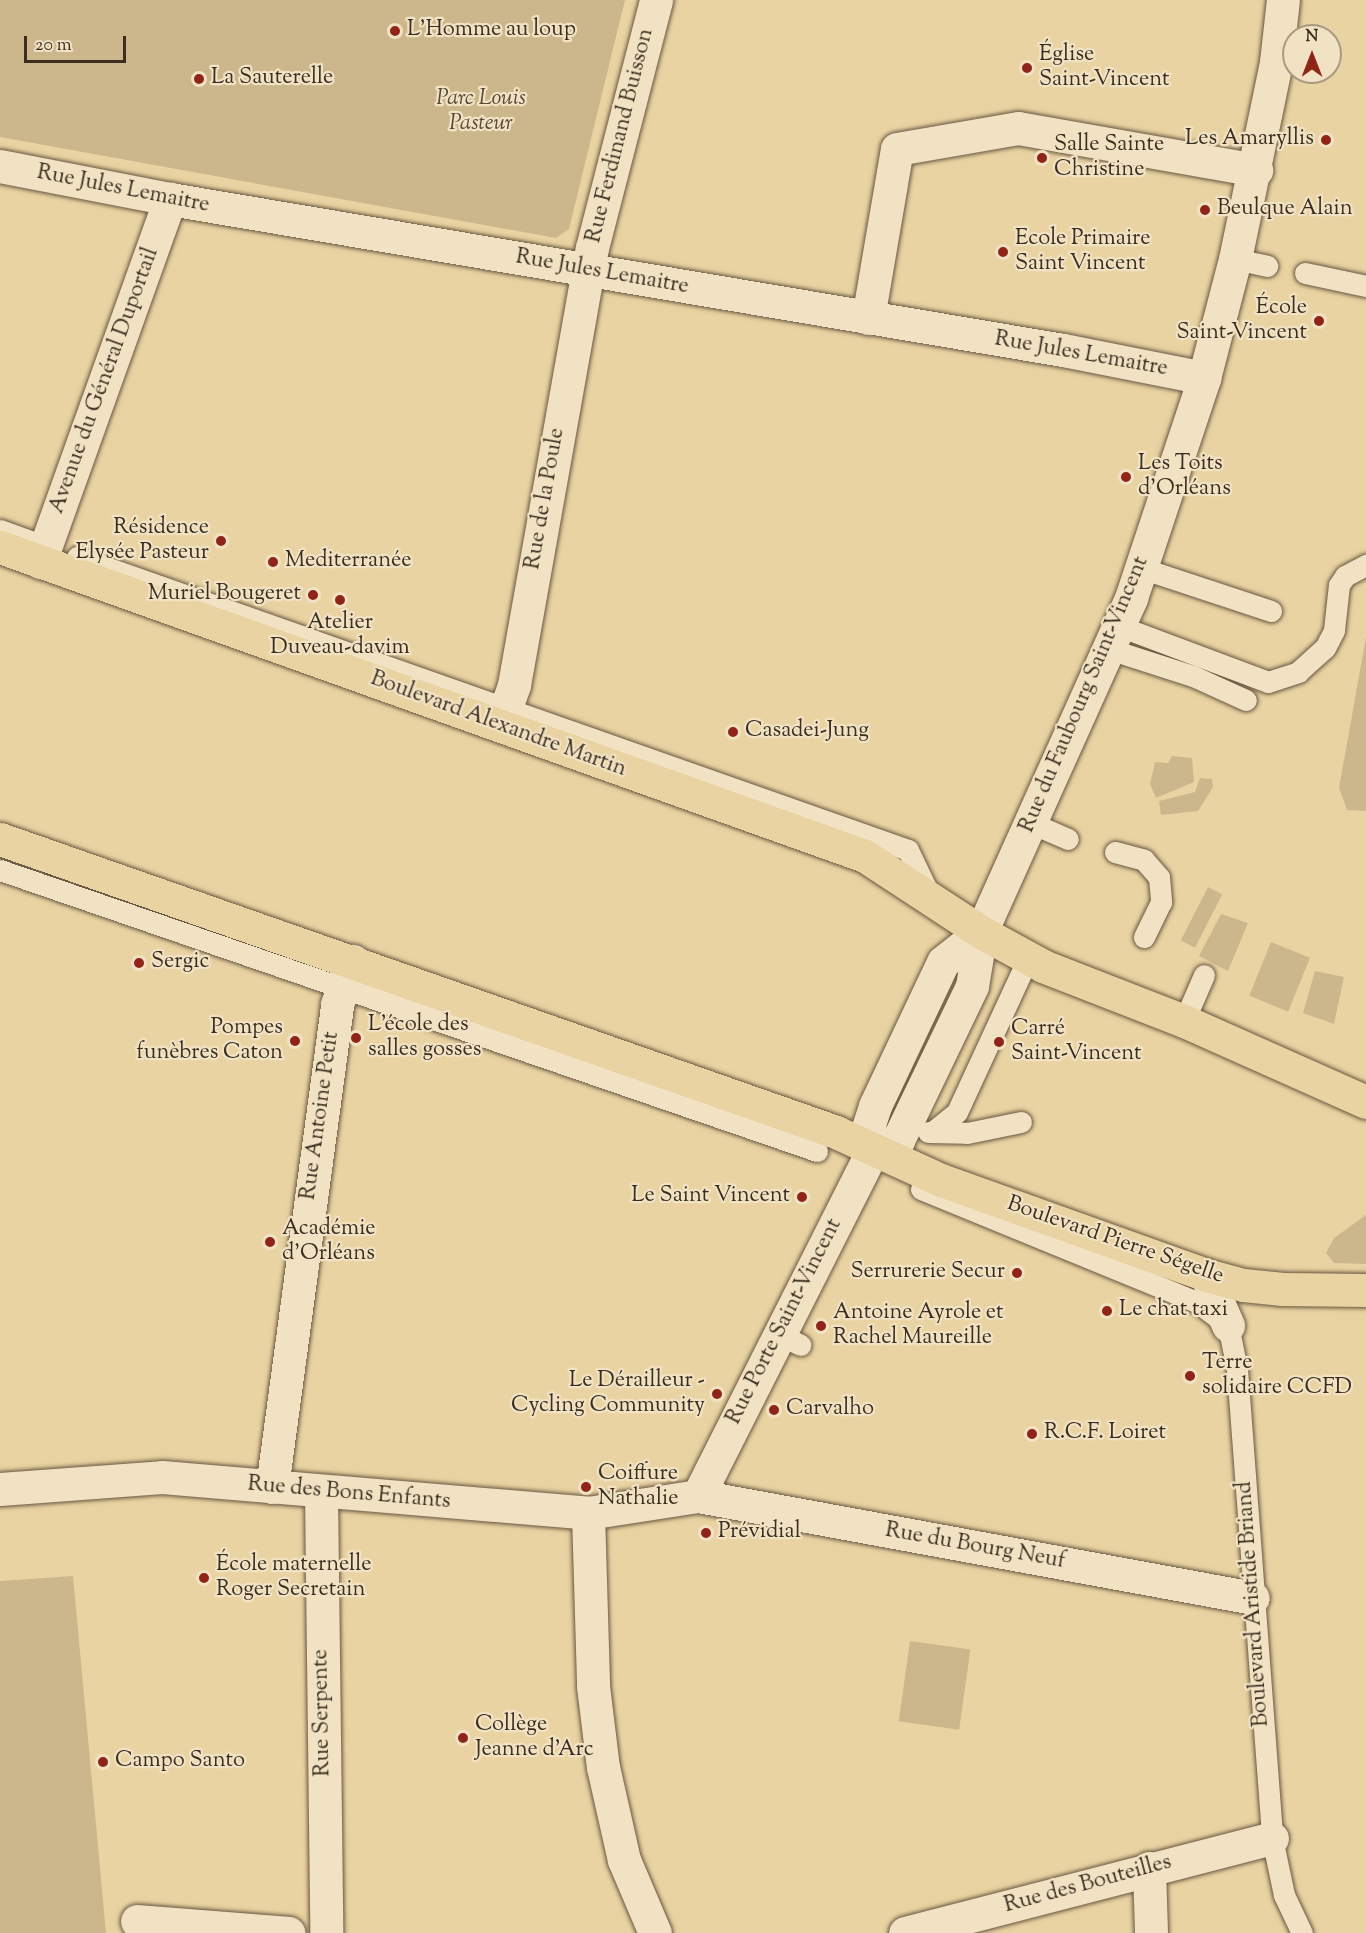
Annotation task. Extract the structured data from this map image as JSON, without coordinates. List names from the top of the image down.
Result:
{
  "streets": {
    "main road": ["Boulevard Alexandre Martin", "Boulevard Pierre Ségelle"],
    "street": [
      "Rue Ferdinand Buisson",
      "Rue Jules Lemaitre",
      "Avenue du Général Duportail",
      "Rue de la Poule",
      "Rue du Faubourg Saint-Vincent",
      "Rue Antoine Petit",
      "Rue Porte Saint-Vincent",
      "Rue des Bons Enfants",
      "Rue du Bourg Neuf",
      "Boulevard Aristide Briand",
      "Rue Serpente",
      "Rue des Bouteilles"
    ]
  },
  "crossings": [
    ["Rue Ferdinand Buisson", "Rue Jules Lemaitre"],
    ["Rue Ferdinand Buisson", "Rue de la Poule"],
    ["Rue Jules Lemaitre", "Avenue du Général Duportail"],
    ["Rue Jules Lemaitre", "Rue de la Poule"],
    ["Rue Jules Lemaitre", "Rue du Faubourg Saint-Vincent"],
    ["Avenue du Général Duportail", "Boulevard Alexandre Martin"],
    ["Rue de la Poule", "Boulevard Alexandre Martin"],
    ["Rue du Faubourg Saint-Vincent", "Boulevard Alexandre Martin"],
    ["Rue du Faubourg Saint-Vincent", "Boulevard Pierre Ségelle"],
    ["Rue du Faubourg Saint-Vincent", "Rue Porte Saint-Vincent"],
    ["Rue Antoine Petit", "Rue des Bons Enfants"],
    ["Boulevard Pierre Ségelle", "Rue Porte Saint-Vincent"],
    ["Boulevard Pierre Ségelle", "Boulevard Aristide Briand"],
    ["Rue Porte Saint-Vincent", "Rue des Bons Enfants"],
    ["Rue Porte Saint-Vincent", "Rue du Bourg Neuf"],
    ["Rue des Bons Enfants", "Rue du Bourg Neuf"],
    ["Rue des Bons Enfants", "Rue Serpente"],
    ["Rue du Bourg Neuf", "Boulevard Aristide Briand"],
    ["Boulevard Aristide Briand", "Rue des Bouteilles"]
  ],
  "parks": ["Parc Louis Pasteur"],
  "places": [
    "L'Homme au loup",
    "Église Saint-Vincent",
    "La Sauterelle",
    "Les Amaryllis",
    "Salle Sainte Christine",
    "Beulque Alain",
    "Ecole Primaire Saint Vincent",
    "École Saint-Vincent",
    "Les Toits d'Orléans",
    "Résidence Elysée Pasteur",
    "Mediterranée",
    "Muriel Bougeret",
    "Atelier Duveau-davim",
    "Casadei-Jung",
    "Sergic",
    "L'école des salles gosses",
    "Pompes funèbres Caton",
    "Carré Saint-Vincent",
    "Le Saint Vincent",
    "Académie d'Orléans",
    "Serrurerie Secur",
    "Le chat taxi",
    "Antoine Ayrole et Rachel Maureille",
    "Terre solidaire CCFD",
    "Le Dérailleur - Cycling Community",
    "Carvalho",
    "R.C.F. Loiret",
    "Coiffure Nathalie",
    "Prévidial",
    "École maternelle Roger Secretain",
    "Collège Jeanne d'Arc",
    "Campo Santo"
  ],
  "scale_bar": "20 m",
  "north": "top"
}
